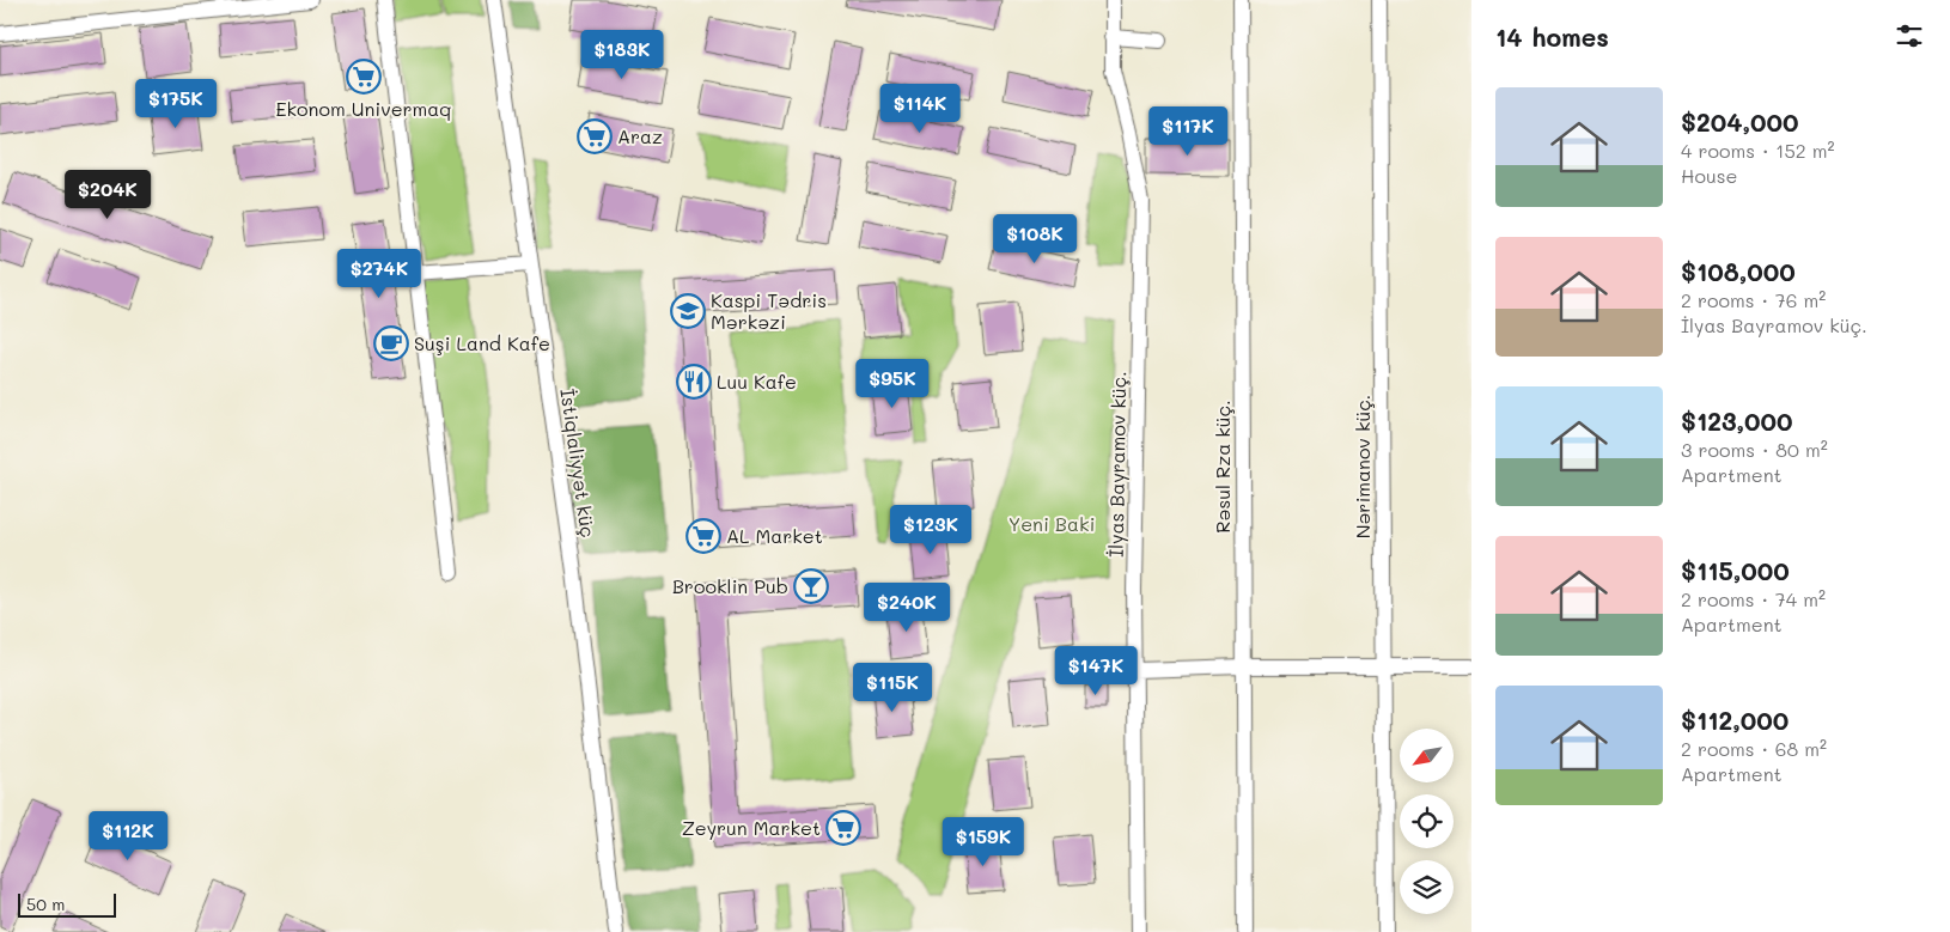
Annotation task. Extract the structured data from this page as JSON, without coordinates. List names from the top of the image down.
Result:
{
  "streets": {
    "street": [
      "İstiqlaliyyət küç",
      "İlyas Bayramov küç.",
      "Rəsul Rza küç.",
      "Nərimanov küç."
    ]
  },
  "parks": ["Yeni Baki"],
  "places": {
    "supermarket": [
      "Ekonom Univermaq",
      "Araz",
      "AL Market",
      "Zeyrun Market"
    ],
    "school or university": ["Kaspi Tədris Mərkəzi"],
    "cafe": ["Suşi Land Kafe"],
    "restaurant": ["Luu Kafe"],
    "bar": ["Brooklin Pub"]
  },
  "scale_bar": "50 m",
  "north": "bottom left",
  "page": {
    "heading": "14 homes",
    "price": [
      "$183K",
      "$175K",
      "$114K",
      "$117K",
      "$204K",
      "$108K",
      "$274K",
      "$95K",
      "$123K",
      "$240K",
      "$147K",
      "$115K",
      "$112K",
      "$159K"
    ],
    "list": [
      {
        "name": "$204,000",
        "note": "4 rooms · 152 m² · House"
      },
      {
        "name": "$108,000",
        "note": "2 rooms · 76 m² · İlyas Bayramov küç."
      },
      {
        "name": "$123,000",
        "note": "3 rooms · 80 m² · Apartment"
      },
      {
        "name": "$115,000",
        "note": "2 rooms · 74 m² · Apartment"
      },
      {
        "name": "$112,000",
        "note": "2 rooms · 68 m² · Apartment"
      }
    ],
    "scale": "50 m"
  }
}
